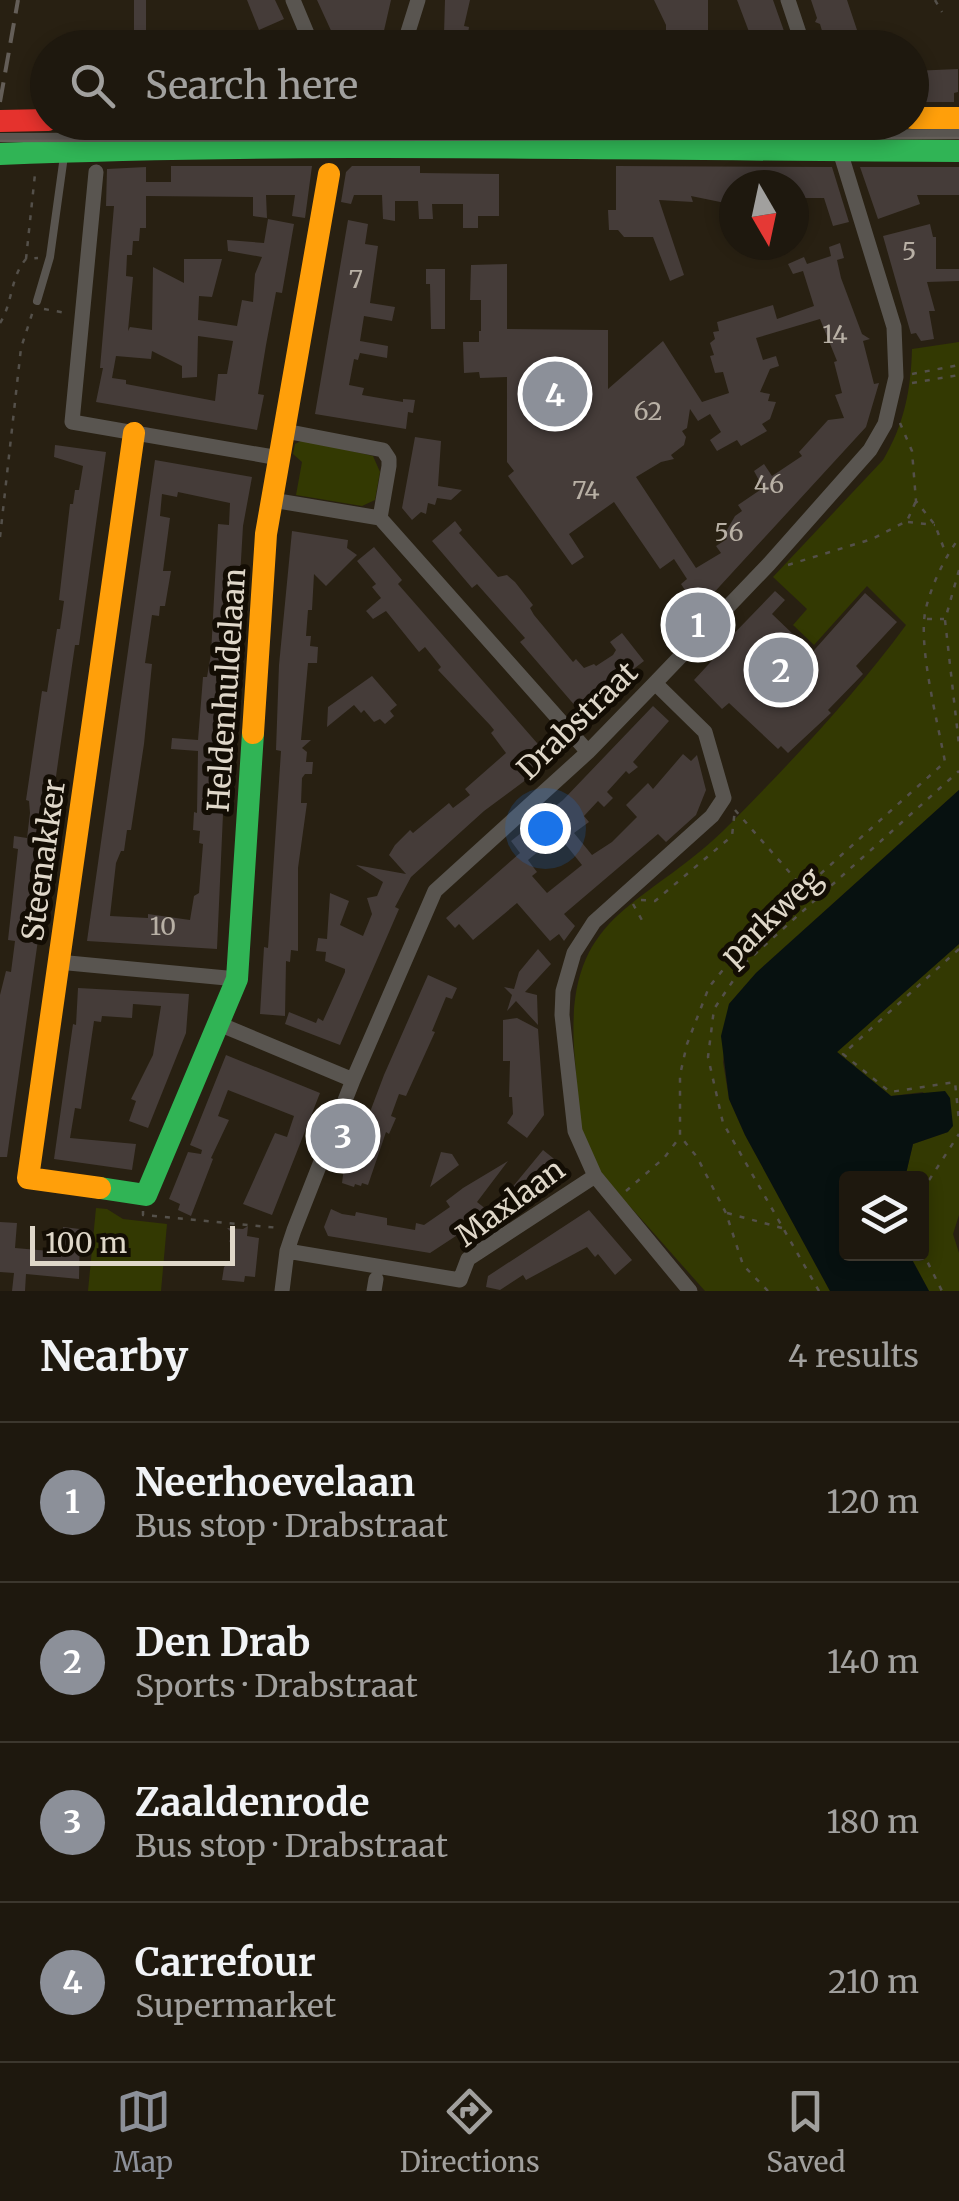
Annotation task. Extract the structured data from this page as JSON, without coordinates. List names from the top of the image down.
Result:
{
  "streets": {
    "street": [
      "Heldenhuldelaan",
      "Drabstraat",
      "Steenakker",
      "Maxlaan"
    ],
    "path": ["parkweg"]
  },
  "crossings": [
    ["Heldenhuldelaan", "Steenakker"],
    ["Drabstraat", "Maxlaan"]
  ],
  "house_numbers": [
    "5",
    "7",
    "14",
    "62",
    "46",
    "74",
    "56",
    "10"
  ],
  "scale_bar": "100 m",
  "north": "bottom",
  "page": {
    "search": "Search here",
    "pins": [
      "4",
      "1",
      "2",
      "3"
    ],
    "scale": "100 m",
    "heading": ["Nearby", "4 results"],
    "list": [
      {
        "mark": "1",
        "name": "Neerhoevelaan",
        "note": "Bus stop · Drabstraat",
        "value": "120 m"
      },
      {
        "mark": "2",
        "name": "Den Drab",
        "note": "Sports · Drabstraat",
        "value": "140 m"
      },
      {
        "mark": "3",
        "name": "Zaaldenrode",
        "note": "Bus stop · Drabstraat",
        "value": "180 m"
      },
      {
        "mark": "4",
        "name": "Carrefour",
        "note": "Supermarket",
        "value": "210 m"
      }
    ],
    "nav": ["Map", "Directions", "Saved"]
  }
}
